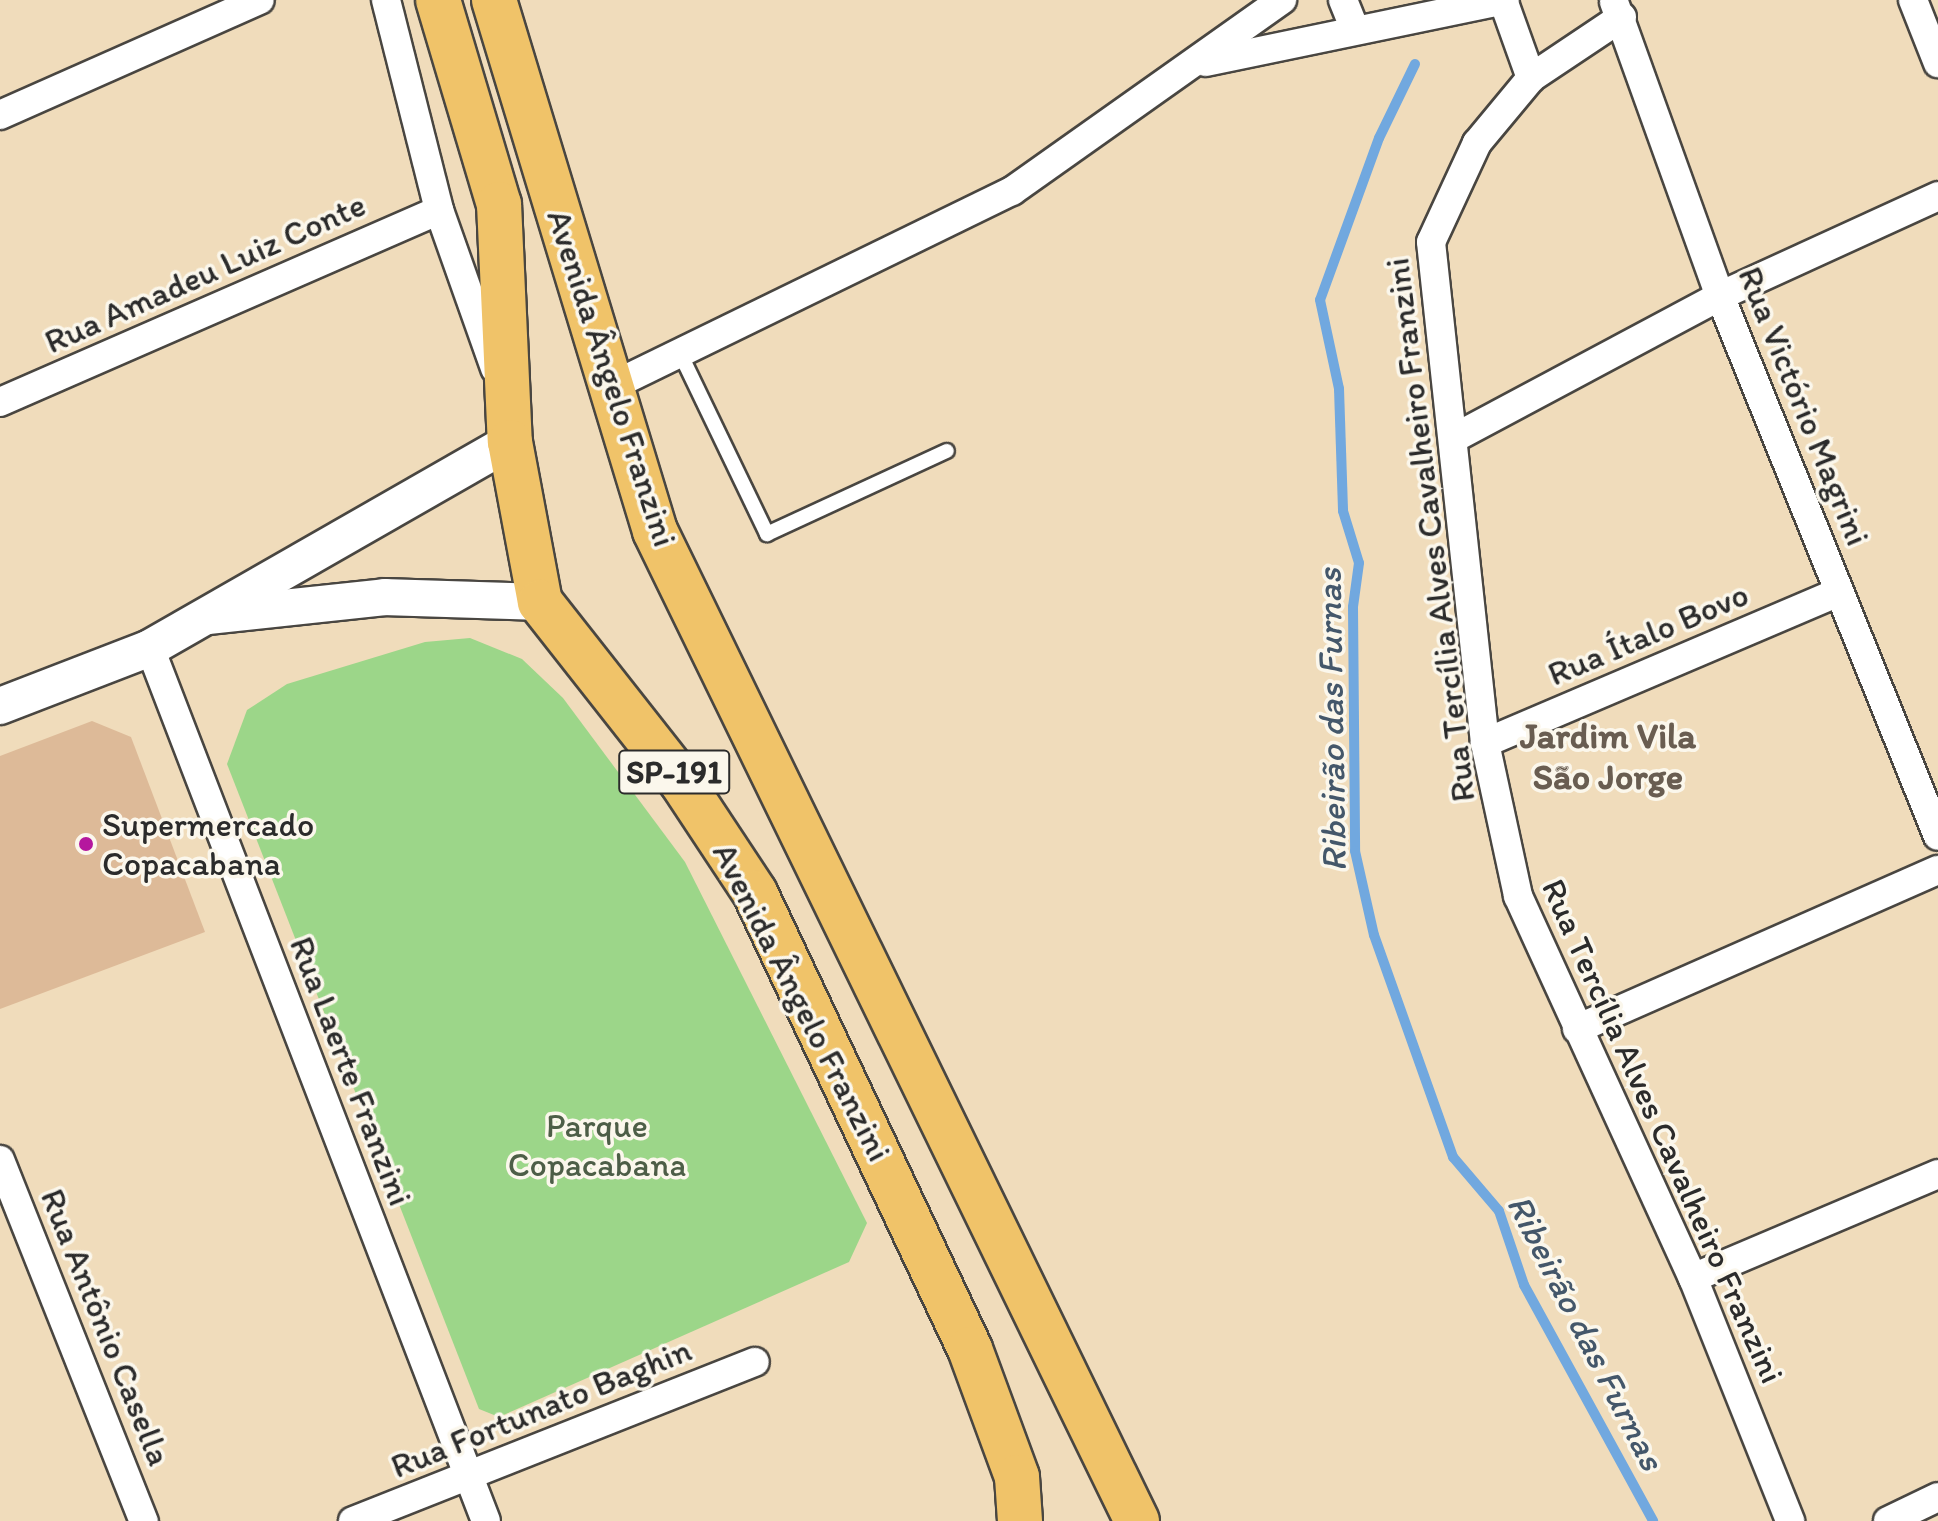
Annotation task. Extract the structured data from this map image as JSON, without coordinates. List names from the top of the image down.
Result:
{
  "streets": {
    "main road": ["Avenida Ângelo Franzini", "SP-191"],
    "street": [
      "Rua Amadeu Luiz Conte",
      "Rua Victório Magrini",
      "Rua Tercília Alves Cavalheiro Franzini",
      "Rua Ítalo Bovo",
      "Rua Laerte Franzini",
      "Rua Antônio Casella",
      "Rua Fortunato Baghin"
    ]
  },
  "crossings": [
    ["Rua Victório Magrini", "Rua Tercília Alves Cavalheiro Franzini"],
    ["Rua Victório Magrini", "Rua Ítalo Bovo"],
    ["Rua Tercília Alves Cavalheiro Franzini", "Rua Ítalo Bovo"],
    ["Rua Laerte Franzini", "Rua Fortunato Baghin"]
  ],
  "districts": ["Jardim Vila São Jorge"],
  "water": ["Ribeirão das Furnas"],
  "parks": ["Parque Copacabana"],
  "places": ["Supermercado Copacabana"]
}
